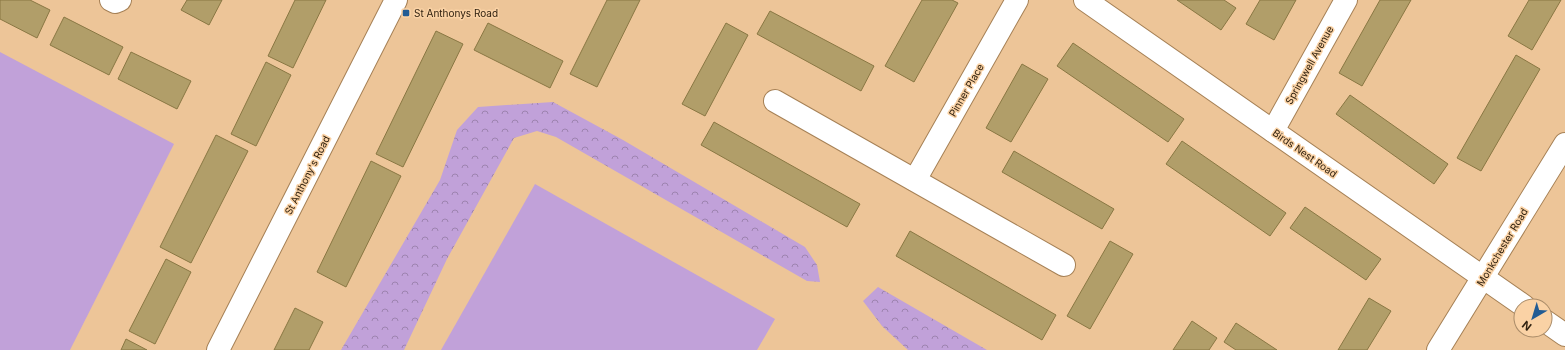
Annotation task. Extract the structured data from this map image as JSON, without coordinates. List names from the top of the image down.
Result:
{
  "streets": {
    "street": [
      "Springwell Avenue",
      "Pinner Place",
      "Birds Nest Road",
      "St Anthony's Road",
      "Monkchester Road"
    ]
  },
  "crossings": [
    ["Springwell Avenue", "Birds Nest Road"],
    ["Birds Nest Road", "Monkchester Road"]
  ],
  "places": {
    "transit": ["St Anthonys Road"]
  },
  "north": "bottom left"
}
